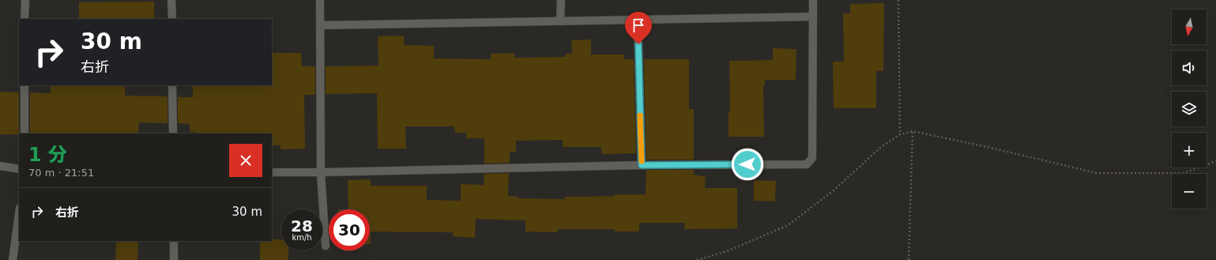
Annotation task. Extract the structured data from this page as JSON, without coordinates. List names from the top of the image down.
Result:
{
  "north": "bottom",
  "page": {
    "map_buttons": ["+", "−"],
    "turn": ["30 m", "右折"],
    "heading": ["1 分", "70 m · 21:51"],
    "list": [
      {
        "name": "右折",
        "value": "30 m"
      }
    ],
    "speed": "28 km/h",
    "limit": "30"
  }
}
